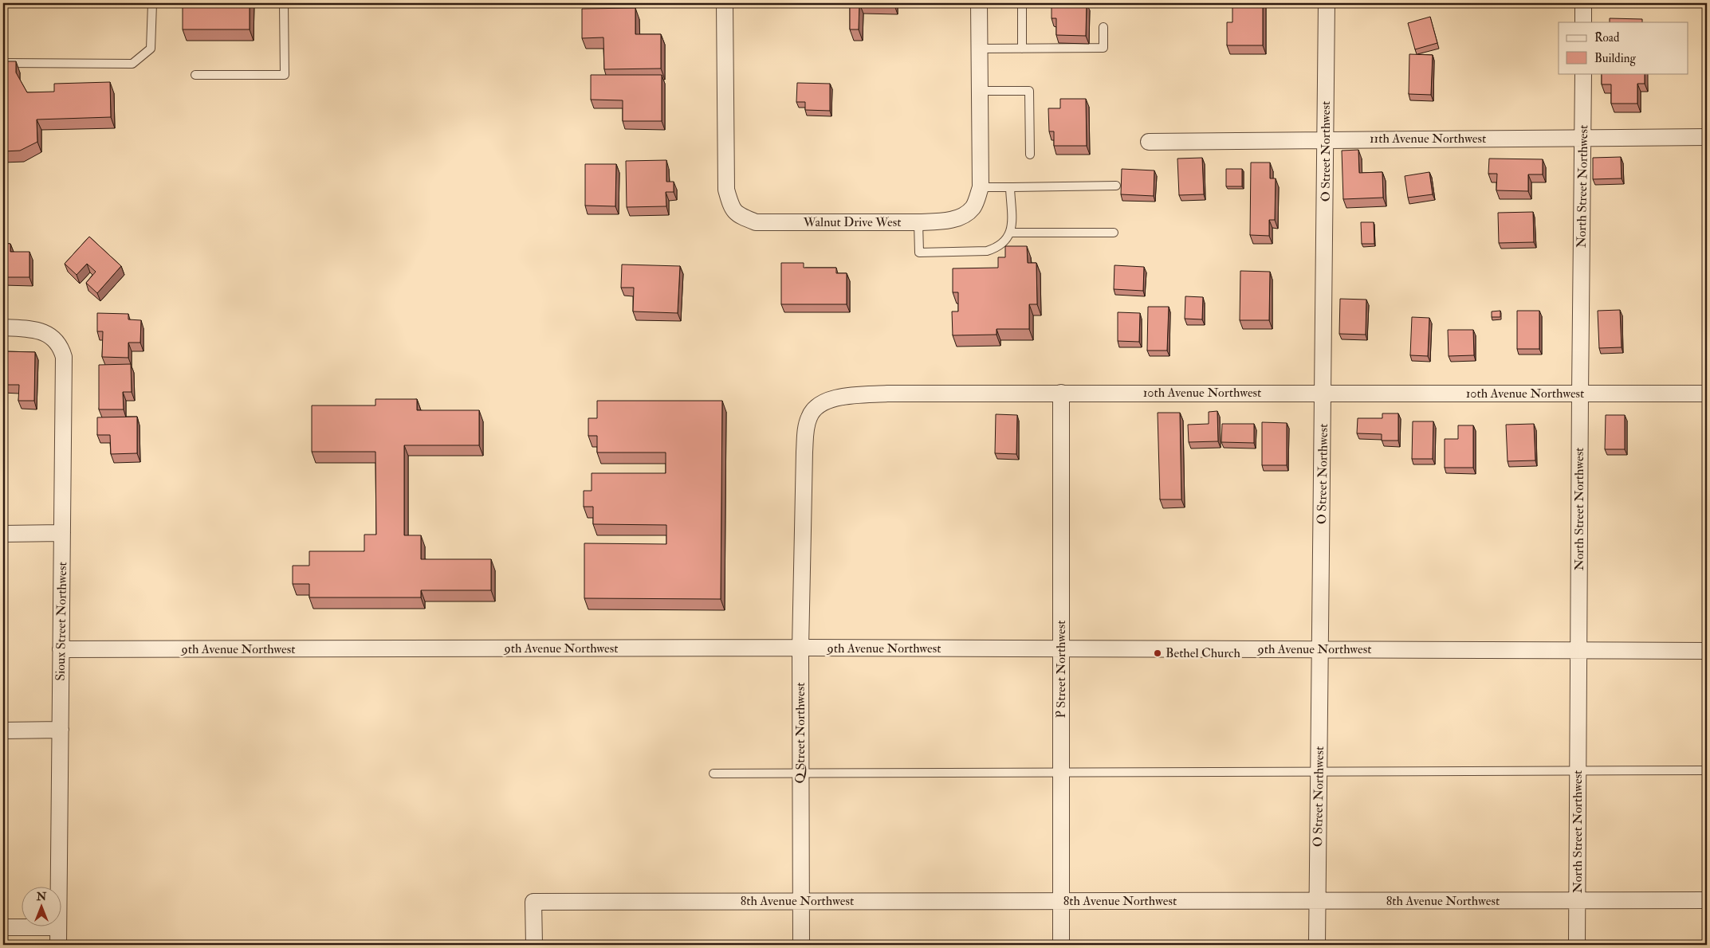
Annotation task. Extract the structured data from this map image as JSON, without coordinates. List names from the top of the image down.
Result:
{
  "streets": {
    "street": [
      "11th Avenue Northwest",
      "O Street Northwest",
      "North Street Northwest",
      "Walnut Drive West",
      "10th Avenue Northwest",
      "Sioux Street Northwest",
      "9th Avenue Northwest",
      "P Street Northwest",
      "Q Street Northwest",
      "8th Avenue Northwest"
    ]
  },
  "crossings": [
    ["11th Avenue Northwest", "O Street Northwest"],
    ["11th Avenue Northwest", "North Street Northwest"],
    ["O Street Northwest", "10th Avenue Northwest"],
    ["O Street Northwest", "9th Avenue Northwest"],
    ["O Street Northwest", "8th Avenue Northwest"],
    ["North Street Northwest", "10th Avenue Northwest"],
    ["North Street Northwest", "9th Avenue Northwest"],
    ["North Street Northwest", "8th Avenue Northwest"],
    ["10th Avenue Northwest", "P Street Northwest"],
    ["10th Avenue Northwest", "Q Street Northwest"],
    ["Sioux Street Northwest", "9th Avenue Northwest"],
    ["9th Avenue Northwest", "P Street Northwest"],
    ["9th Avenue Northwest", "Q Street Northwest"],
    ["P Street Northwest", "8th Avenue Northwest"],
    ["Q Street Northwest", "8th Avenue Northwest"]
  ],
  "places": ["Bethel Church"],
  "legend": ["Road", "Building"],
  "north": "top"
}
